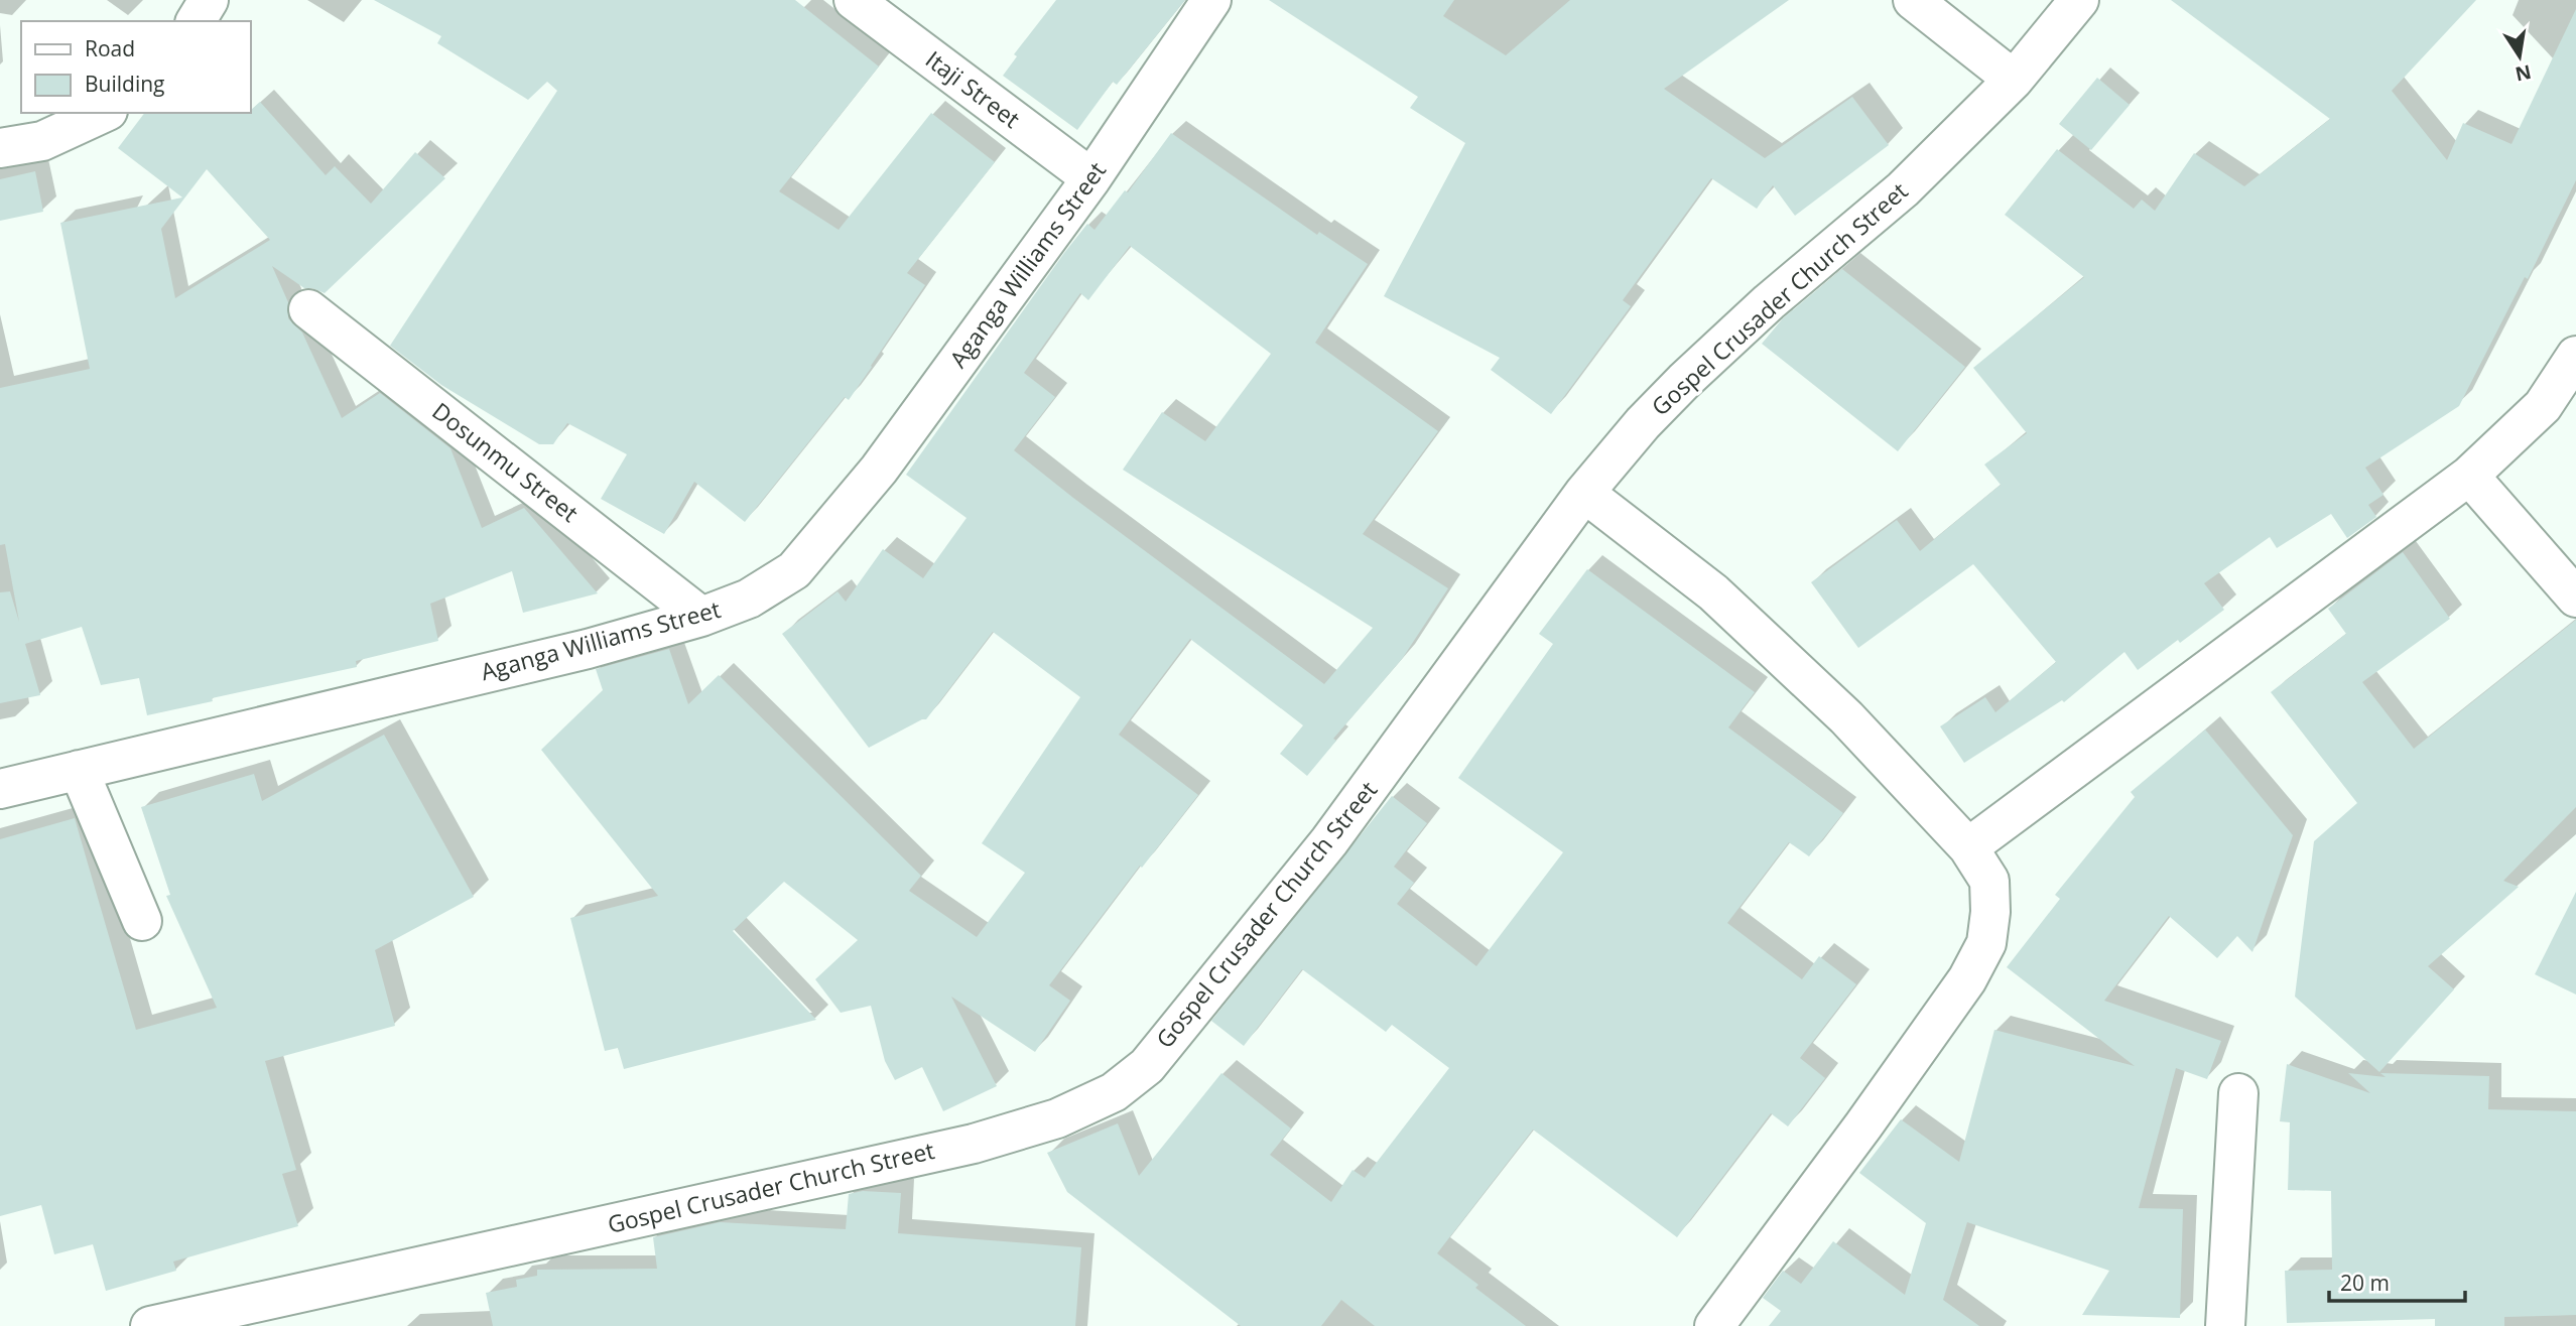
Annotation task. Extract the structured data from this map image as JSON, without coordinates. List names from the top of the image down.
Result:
{
  "streets": {
    "street": [
      "Itaji Street",
      "Aganga Williams Street",
      "Gospel Crusader Church Street",
      "Dosunmu Street"
    ]
  },
  "crossings": [
    ["Itaji Street", "Aganga Williams Street"],
    ["Aganga Williams Street", "Dosunmu Street"]
  ],
  "legend": ["Road", "Building"],
  "scale_bar": "20 m",
  "north": "bottom"
}
